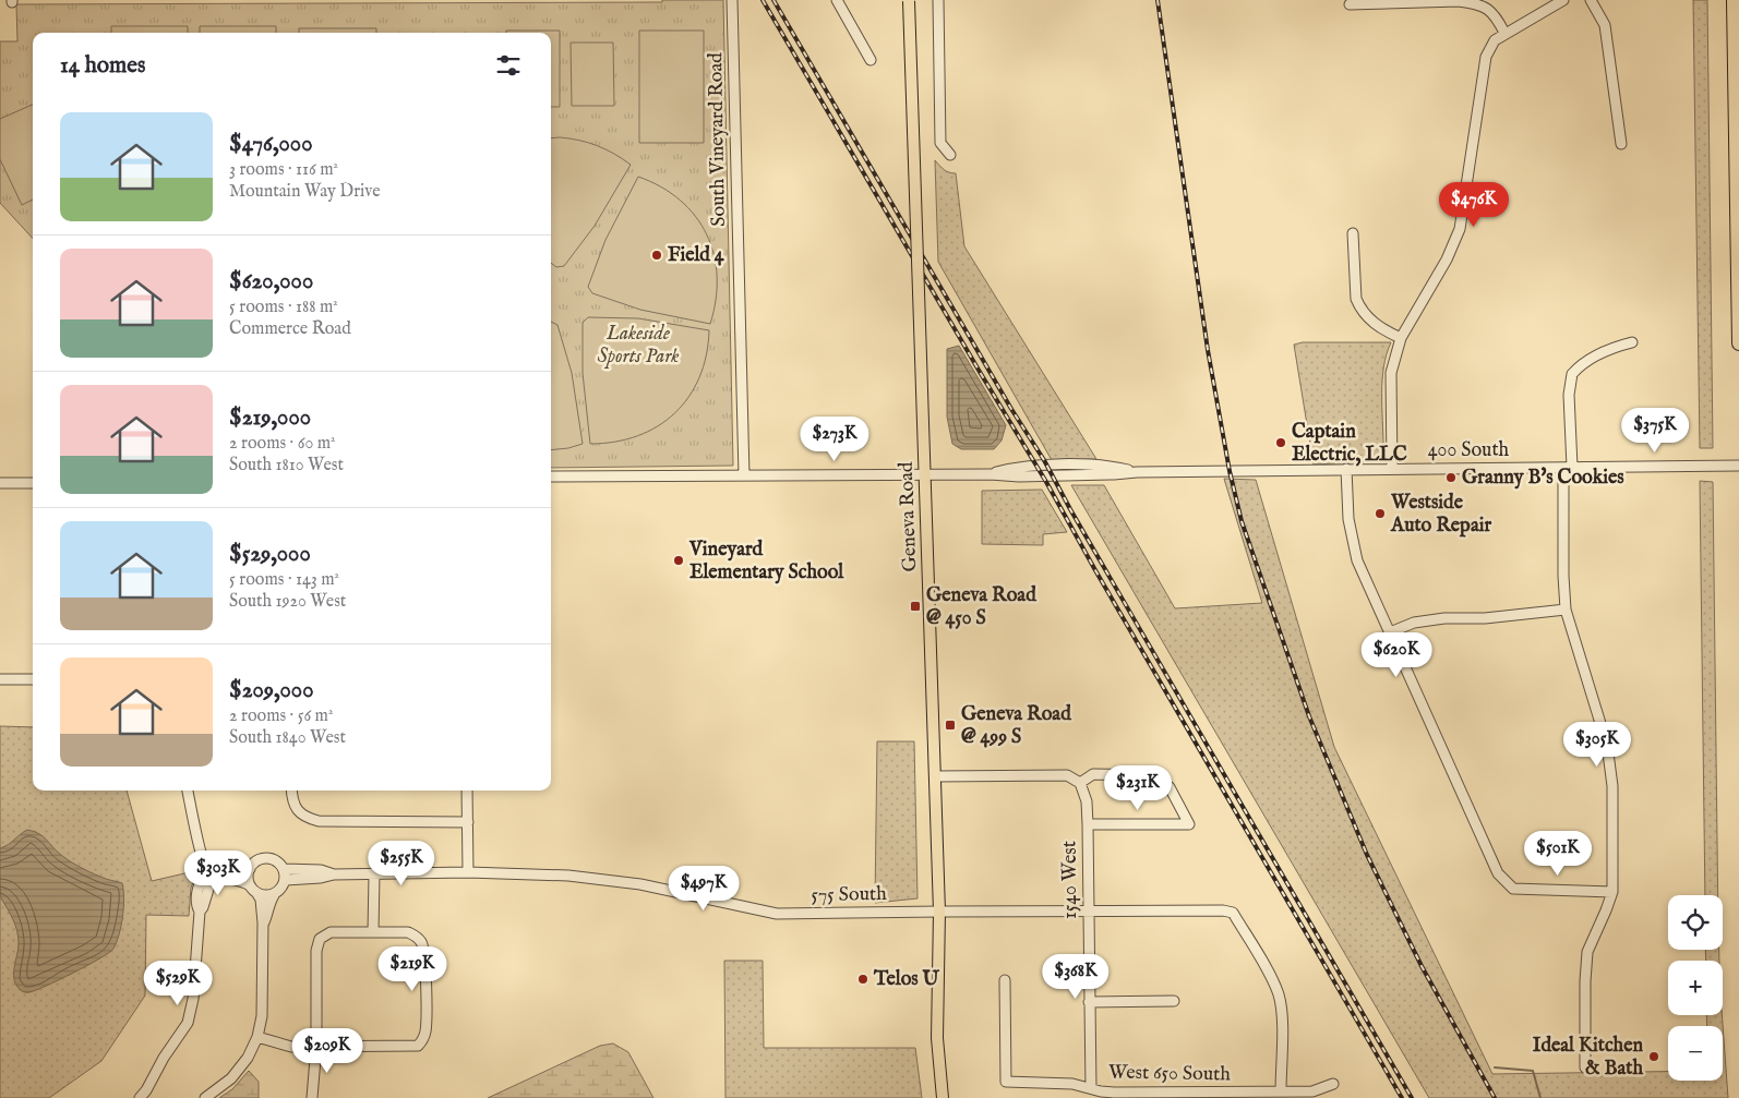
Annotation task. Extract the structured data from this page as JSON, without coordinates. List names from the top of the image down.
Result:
{
  "streets": {
    "main road": ["Geneva Road"],
    "street": [
      "South Vineyard Road",
      "400 South",
      "1540 West",
      "575 South",
      "West 650 South"
    ]
  },
  "crossings": [
    ["South Vineyard Road", "400 South"],
    ["400 South", "Geneva Road"],
    ["Geneva Road", "575 South"],
    ["1540 West", "575 South"],
    ["1540 West", "West 650 South"],
    ["575 South", "West 650 South"]
  ],
  "parks": ["Lakeside Sports Park"],
  "places": {
    "other": [
      "Field 4",
      "Captain Electric, LLC",
      "Granny B's Cookies",
      "Westside Auto Repair",
      "Vineyard Elementary School",
      "Telos U",
      "Ideal Kitchen & Bath"
    ],
    "transit": ["Geneva Road @ 450 S", "Geneva Road @ 499 S"]
  },
  "page": {
    "heading": "14 homes",
    "list": [
      {
        "name": "$476,000",
        "note": "3 rooms · 116 m² · Mountain Way Drive"
      },
      {
        "name": "$620,000",
        "note": "5 rooms · 188 m² · Commerce Road"
      },
      {
        "name": "$219,000",
        "note": "2 rooms · 60 m² · South 1810 West"
      },
      {
        "name": "$529,000",
        "note": "5 rooms · 143 m² · South 1920 West"
      },
      {
        "name": "$209,000",
        "note": "2 rooms · 56 m² · South 1840 West"
      }
    ],
    "price": [
      "$476K",
      "$375K",
      "$273K",
      "$620K",
      "$305K",
      "$231K",
      "$501K",
      "$255K",
      "$303K",
      "$497K",
      "$219K",
      "$368K",
      "$529K",
      "$209K"
    ],
    "map_buttons": ["+", "−"]
  }
}
